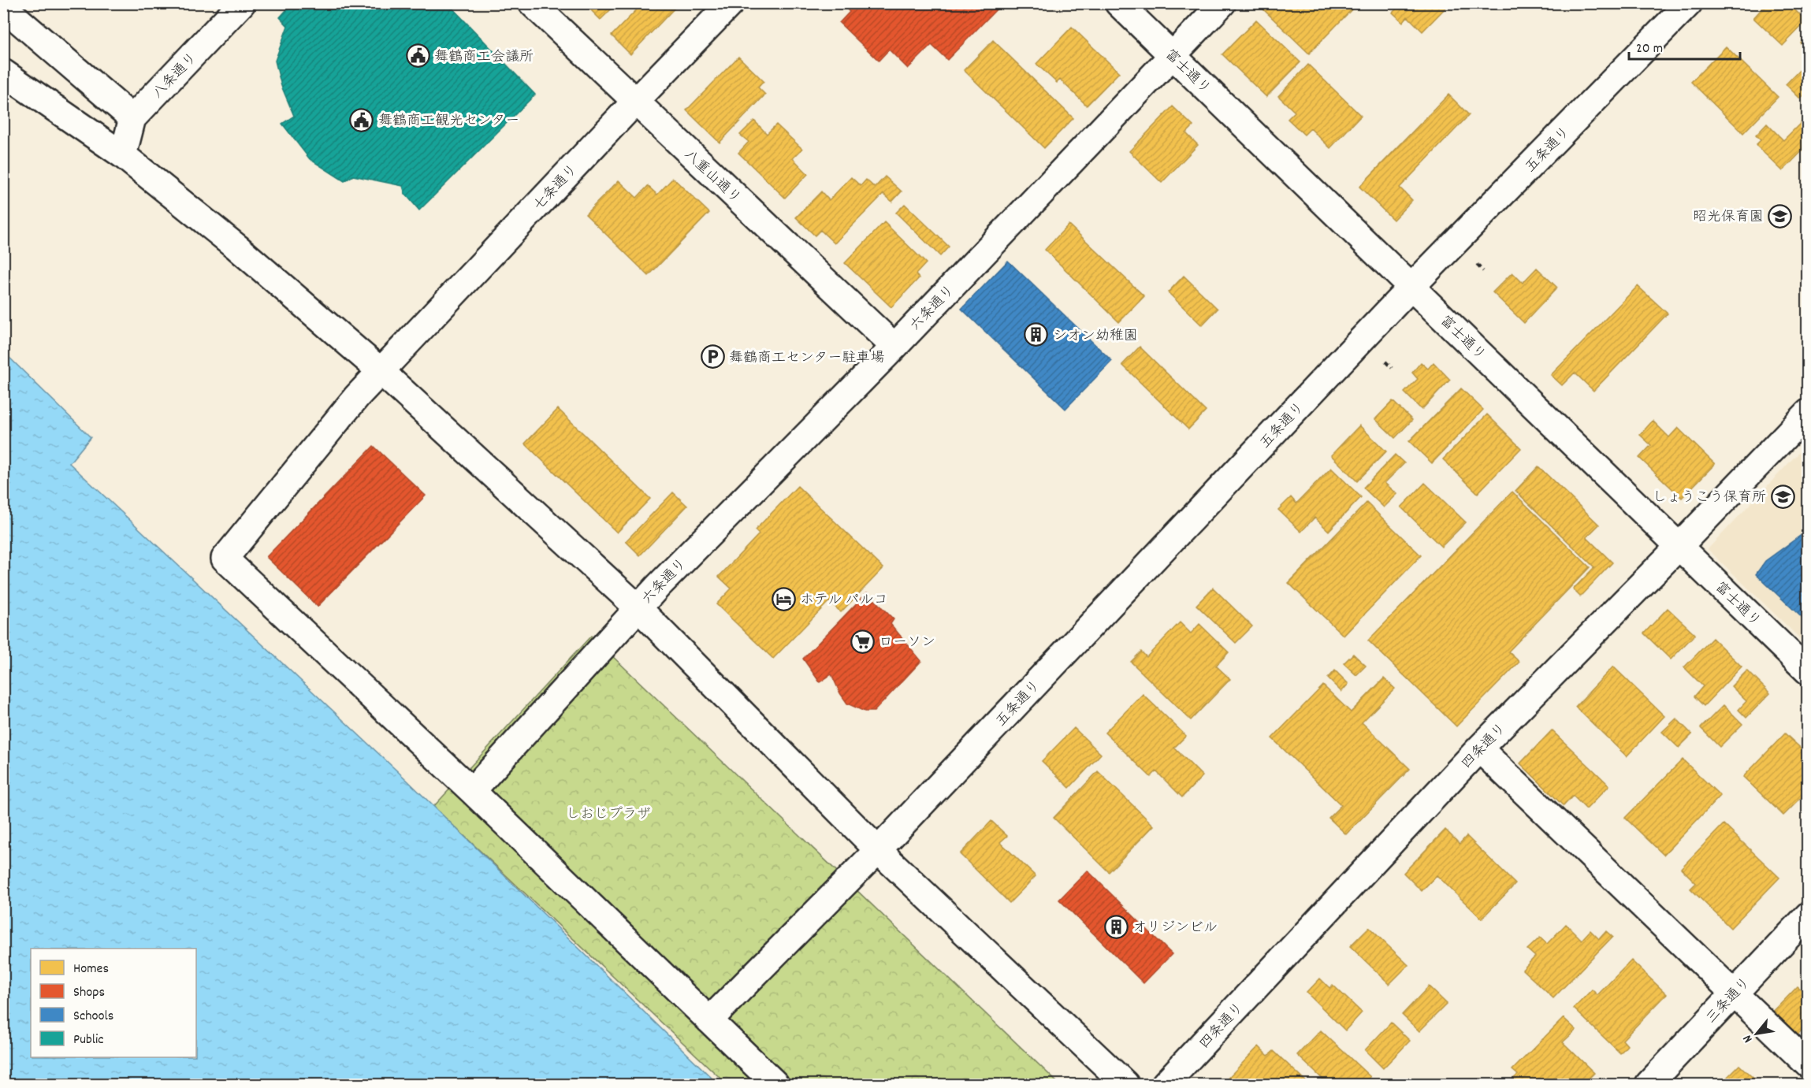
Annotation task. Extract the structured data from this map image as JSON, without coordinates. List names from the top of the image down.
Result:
{
  "streets": {
    "street": [
      "富士通り",
      "八条通り",
      "五条通り",
      "八重山通り",
      "七条通り",
      "六条通り",
      "四条通り",
      "三条通り"
    ]
  },
  "crossings": [
    ["富士通り", "五条通り"],
    ["富士通り", "六条通り"],
    ["富士通り", "四条通り"],
    ["八重山通り", "七条通り"],
    ["八重山通り", "六条通り"],
    ["七条通り", "六条通り"]
  ],
  "parks": ["しおじプラザ"],
  "places": {
    "public building": ["舞鶴商工会議所", "舞鶴商工観光センター"],
    "school or university": ["昭光保育園", "しょうこう保育所"],
    "building": ["シオン幼稚園", "オリジンビル"],
    "parking": ["舞鶴商工センター駐車場"],
    "hotel": ["ホテル パルコ"],
    "supermarket": ["ローソン"]
  },
  "legend": [
    "Homes",
    "Shops",
    "Schools",
    "Public"
  ],
  "scale_bar": "20 m",
  "north": "bottom left"
}
